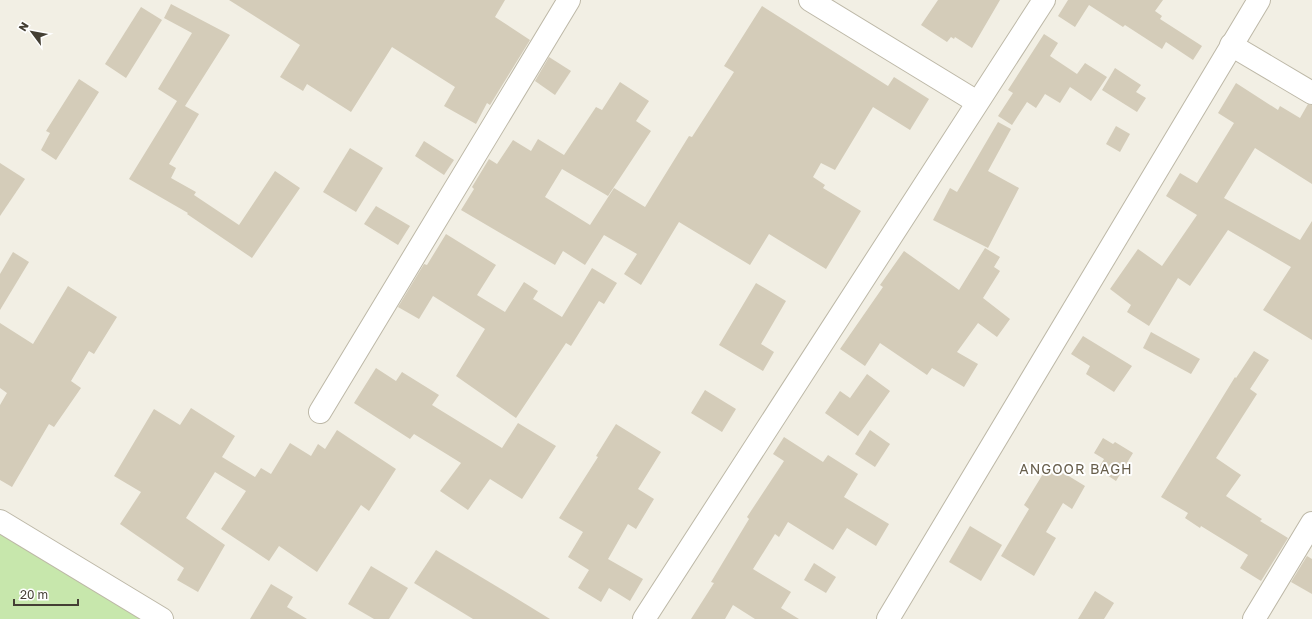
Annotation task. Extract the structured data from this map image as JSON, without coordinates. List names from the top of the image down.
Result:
{
  "districts": ["ANGOOR BAGH"],
  "scale_bar": "20 m",
  "north": "top left"
}
